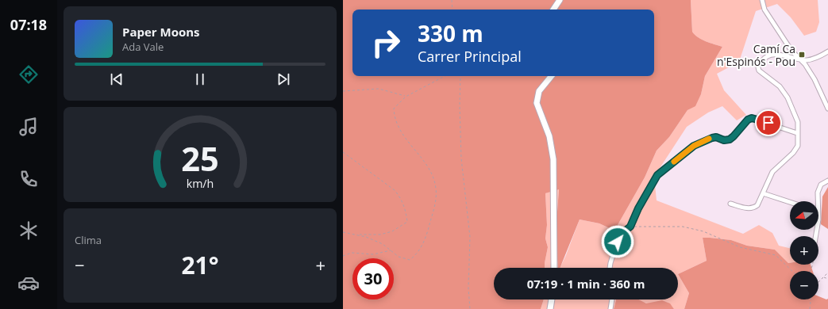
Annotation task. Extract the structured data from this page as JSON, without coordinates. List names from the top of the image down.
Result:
{
  "places": {
    "transit": ["Camí Ca n'Espinós - Pou"]
  },
  "north": "left",
  "page": {
    "tabs": "07:18",
    "turn": ["330 m", "Carrer Principal"],
    "song": ["Paper Moons", "Ada Vale"],
    "map_buttons": ["+", "−"],
    "tile": "Clima",
    "heat": ["−", "21°", "+"],
    "limit": "30",
    "trip": "07:19 · 1 min · 360 m",
    "gauge": ["25", "km/h"]
  }
}
